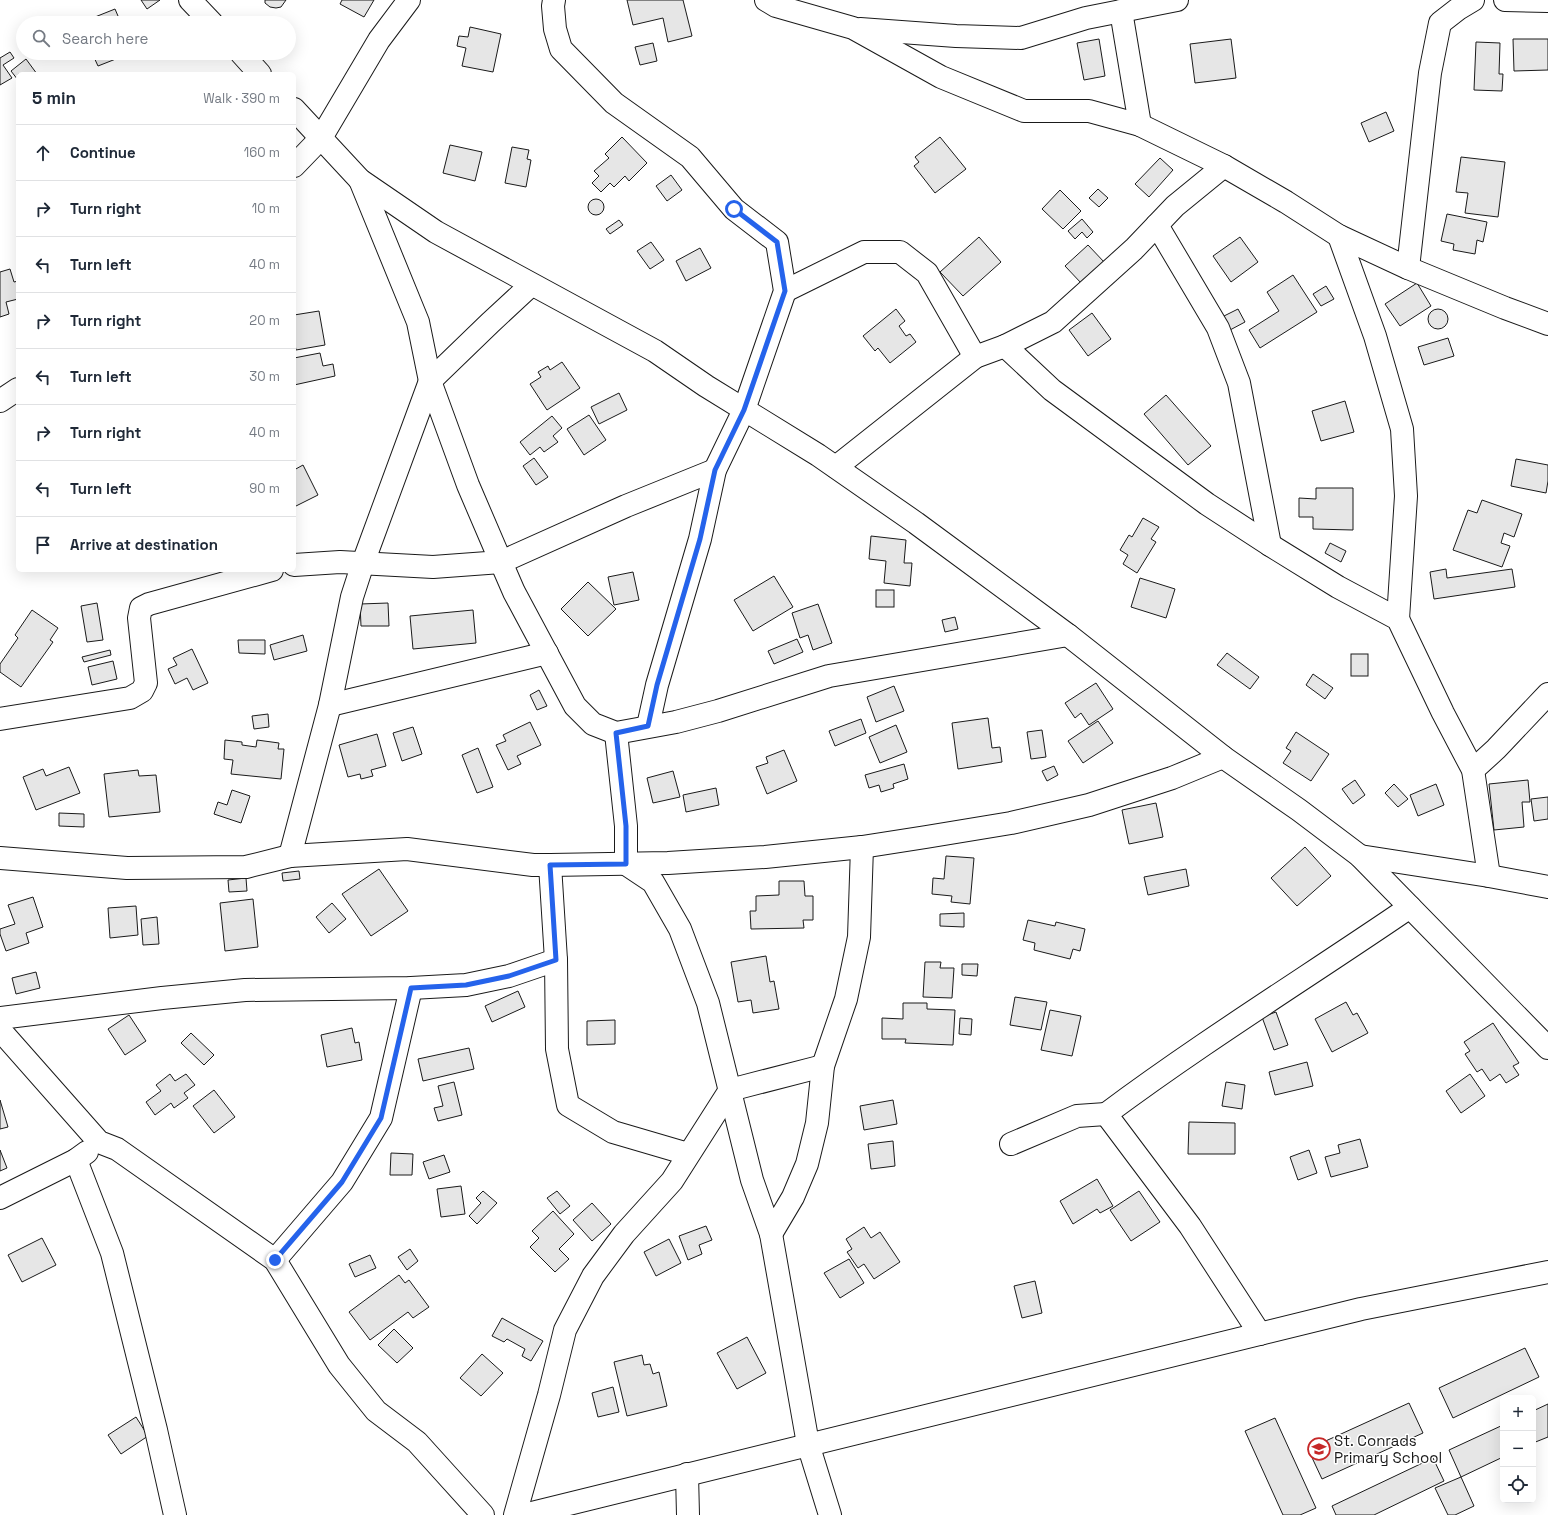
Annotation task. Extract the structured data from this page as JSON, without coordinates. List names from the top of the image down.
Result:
{
  "places": {
    "school or university": ["St. Conrads Primary School"]
  },
  "page": {
    "search": "Search here",
    "heading": ["5 min", "Walk · 390 m"],
    "list": [
      ["Continue", "160 m"],
      ["Turn right", "10 m"],
      ["Turn left", "40 m"],
      ["Turn right", "20 m"],
      ["Turn left", "30 m"],
      ["Turn right", "40 m"],
      ["Turn left", "90 m"],
      "Arrive at destination"
    ],
    "map_buttons": ["+", "−"]
  }
}
